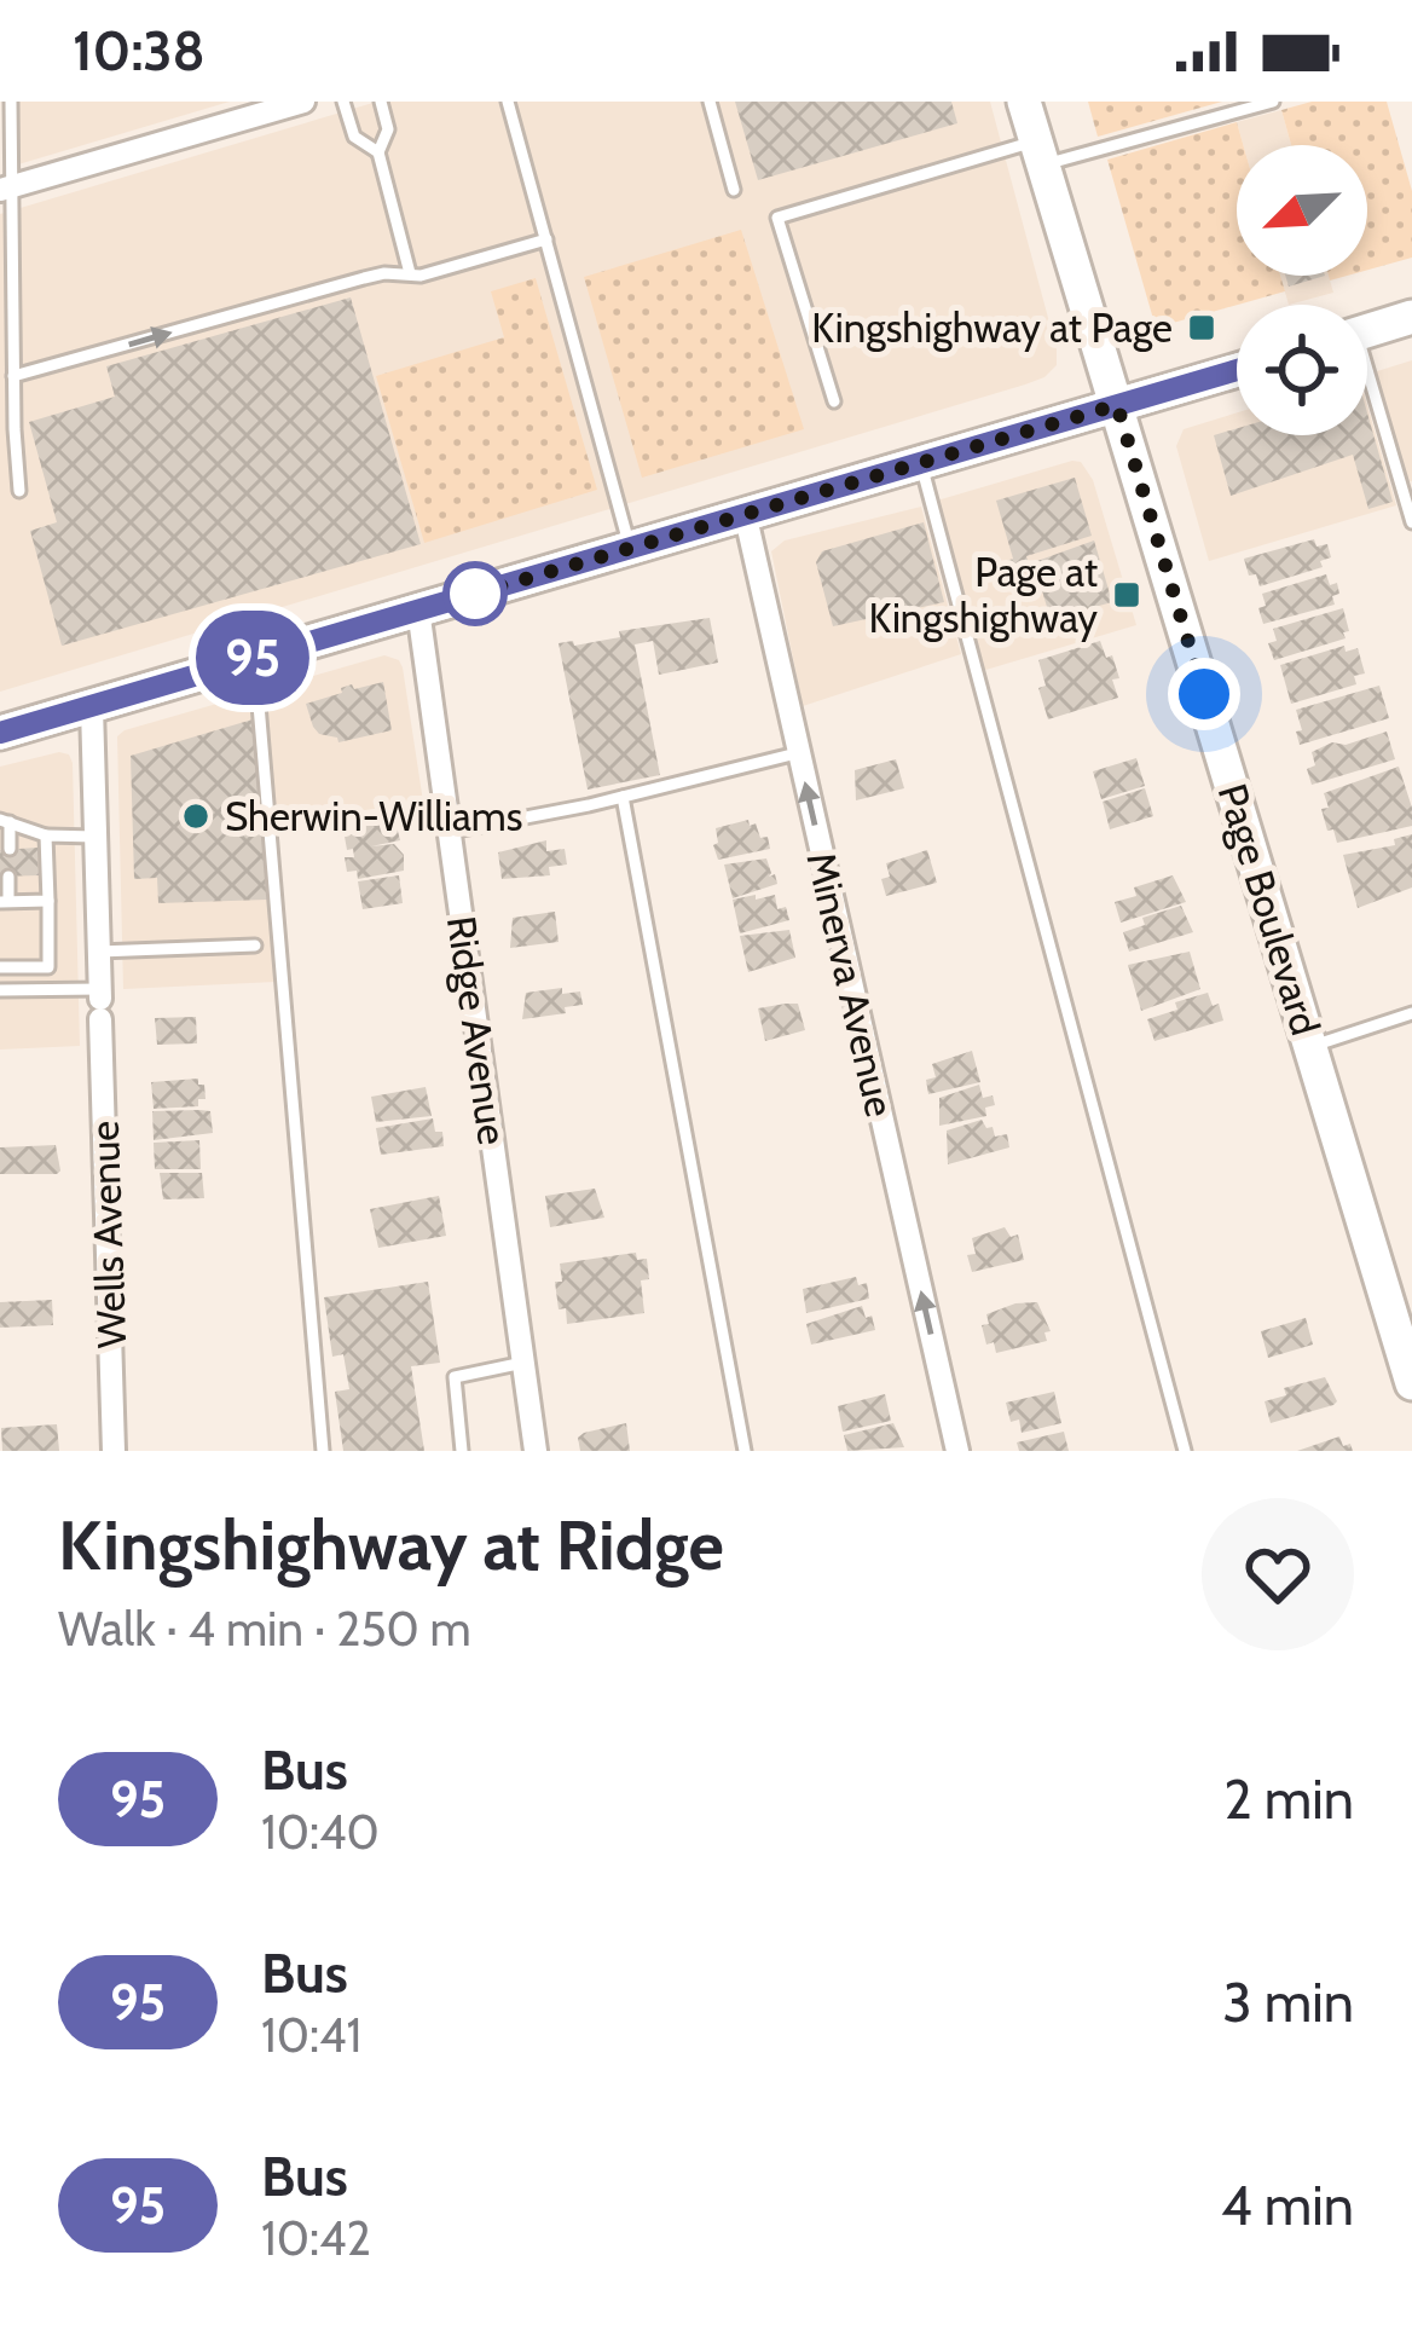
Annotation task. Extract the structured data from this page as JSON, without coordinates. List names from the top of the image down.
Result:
{
  "streets": {
    "main road": ["Page Boulevard"],
    "street": ["Minerva Avenue", "Ridge Avenue", "Wells Avenue"]
  },
  "one_way": ["Minerva Avenue"],
  "places": {
    "transit": ["Kingshighway at Page", "Page at Kingshighway"],
    "other": ["Sherwin-Williams"]
  },
  "lines": ["bus line 95"],
  "north": "bottom left",
  "page": {
    "status": "10:38",
    "on_map": "95",
    "heading": ["Kingshighway at Ridge", "Walk · 4 min · 250 m"],
    "list": [
      {
        "mark": "95",
        "name": "Bus",
        "note": "10:40",
        "value": "2 min"
      },
      {
        "mark": "95",
        "name": "Bus",
        "note": "10:41",
        "value": "3 min"
      },
      {
        "mark": "95",
        "name": "Bus",
        "note": "10:42",
        "value": "4 min"
      }
    ]
  }
}
